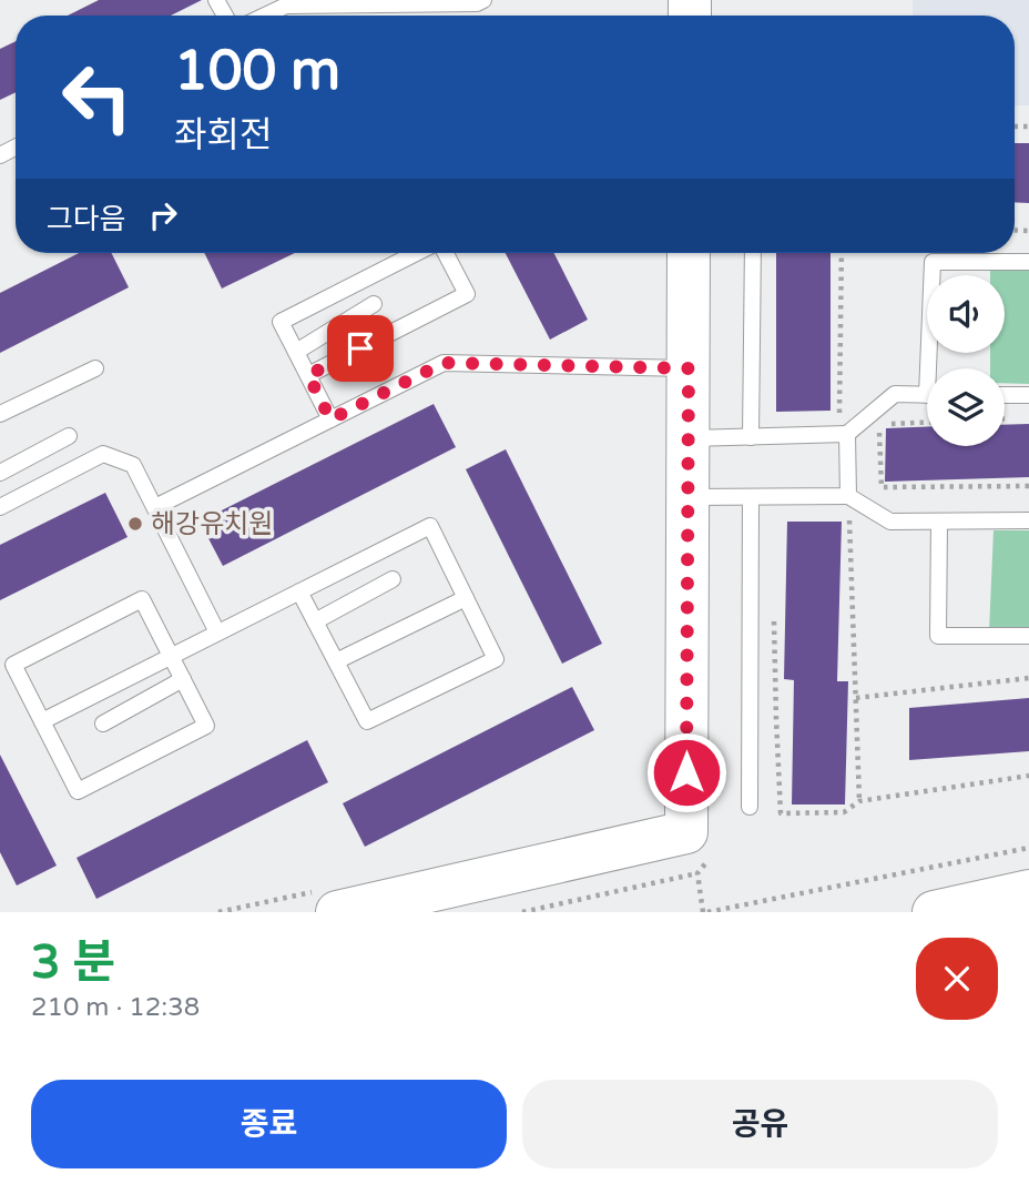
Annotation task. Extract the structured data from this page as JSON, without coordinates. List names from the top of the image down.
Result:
{
  "places": ["해강유치원"],
  "page": {
    "turn": ["100 m", "좌회전"],
    "then": "그다음",
    "heading": ["3 분", "210 m · 12:38"],
    "buttons": ["종료", "공유"]
  }
}
